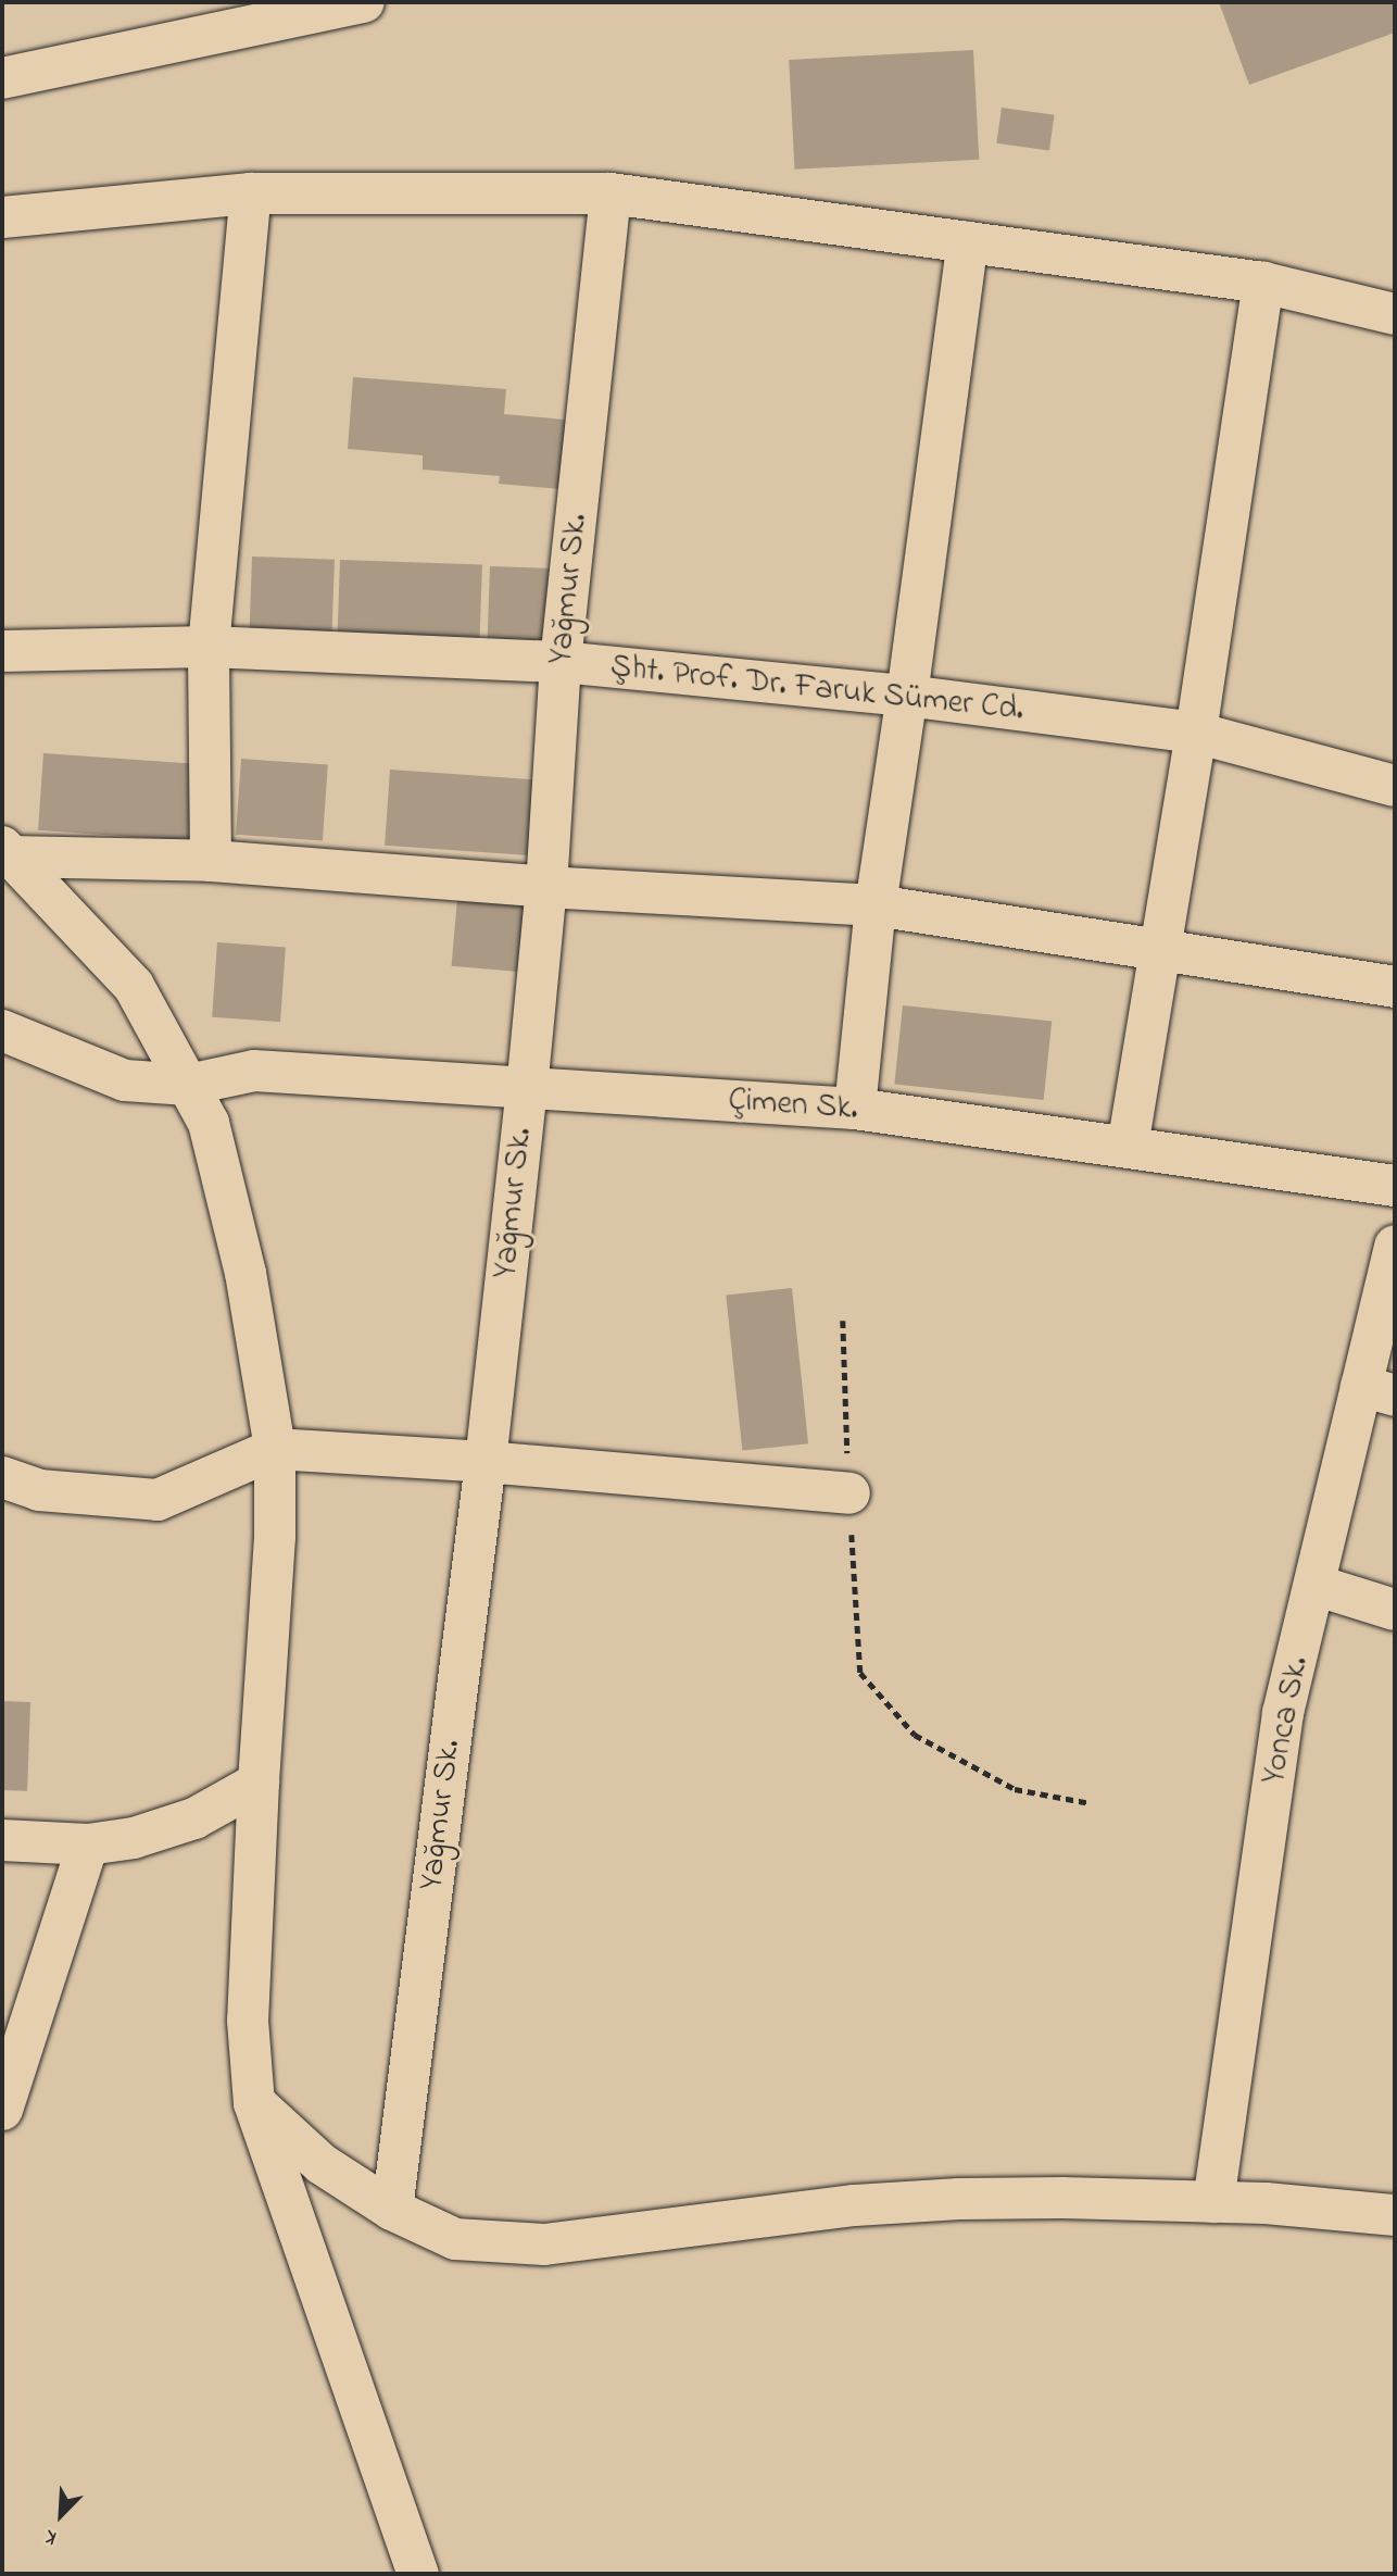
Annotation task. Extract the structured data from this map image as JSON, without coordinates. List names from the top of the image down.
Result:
{
  "streets": {
    "main road": [
      "Yağmur Sk.",
      "Şht. Prof. Dr. Faruk Sümer Cd.",
      "Çimen Sk.",
      "Yonca Sk."
    ]
  },
  "crossings": [
    ["Yağmur Sk.", "Şht. Prof. Dr. Faruk Sümer Cd."],
    ["Yağmur Sk.", "Çimen Sk."]
  ],
  "north": "bottom left"
}
